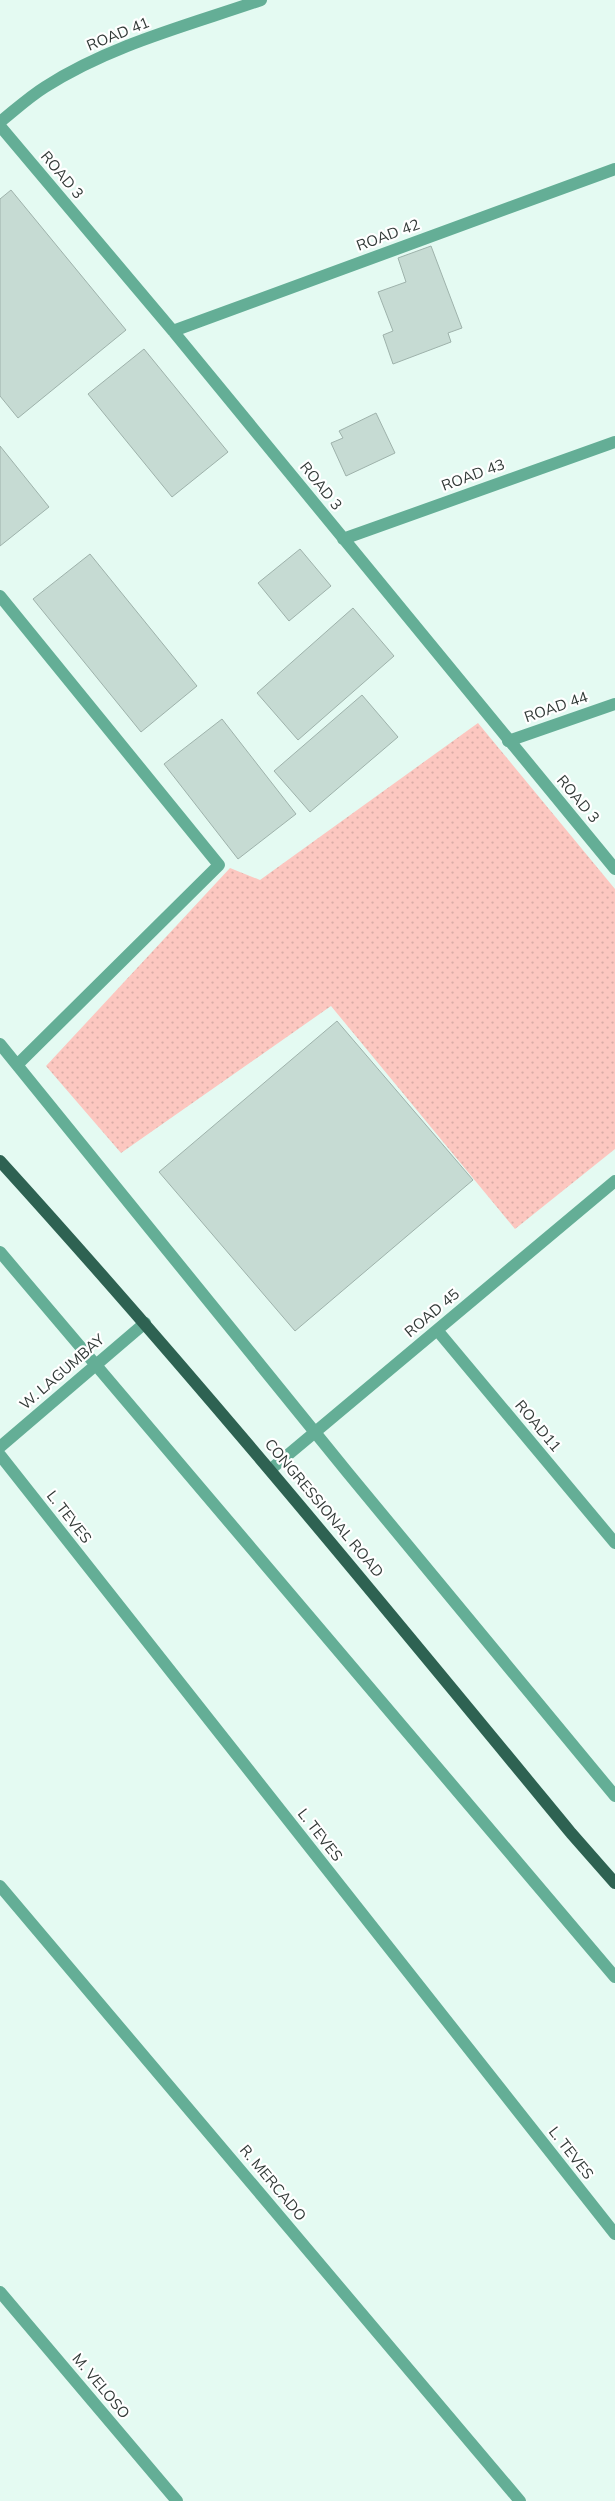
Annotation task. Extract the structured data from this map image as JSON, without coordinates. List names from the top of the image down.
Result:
{
  "streets": {
    "main road": ["CONGRESSIONAL ROAD"],
    "street": [
      "ROAD 41",
      "ROAD 3",
      "ROAD 42",
      "ROAD 43",
      "ROAD 44",
      "ROAD 45",
      "W. LAGUMBAY",
      "ROAD11",
      "L. TEVES",
      "R. MERCADO",
      "M. VELOSO"
    ]
  },
  "crossings": [
    ["ROAD 3", "ROAD 42"],
    ["ROAD 3", "ROAD 43"],
    ["ROAD 3", "ROAD 44"],
    ["ROAD 45", "ROAD11"],
    ["ROAD 45", "CONGRESSIONAL ROAD"],
    ["W. LAGUMBAY", "CONGRESSIONAL ROAD"]
  ]
}
